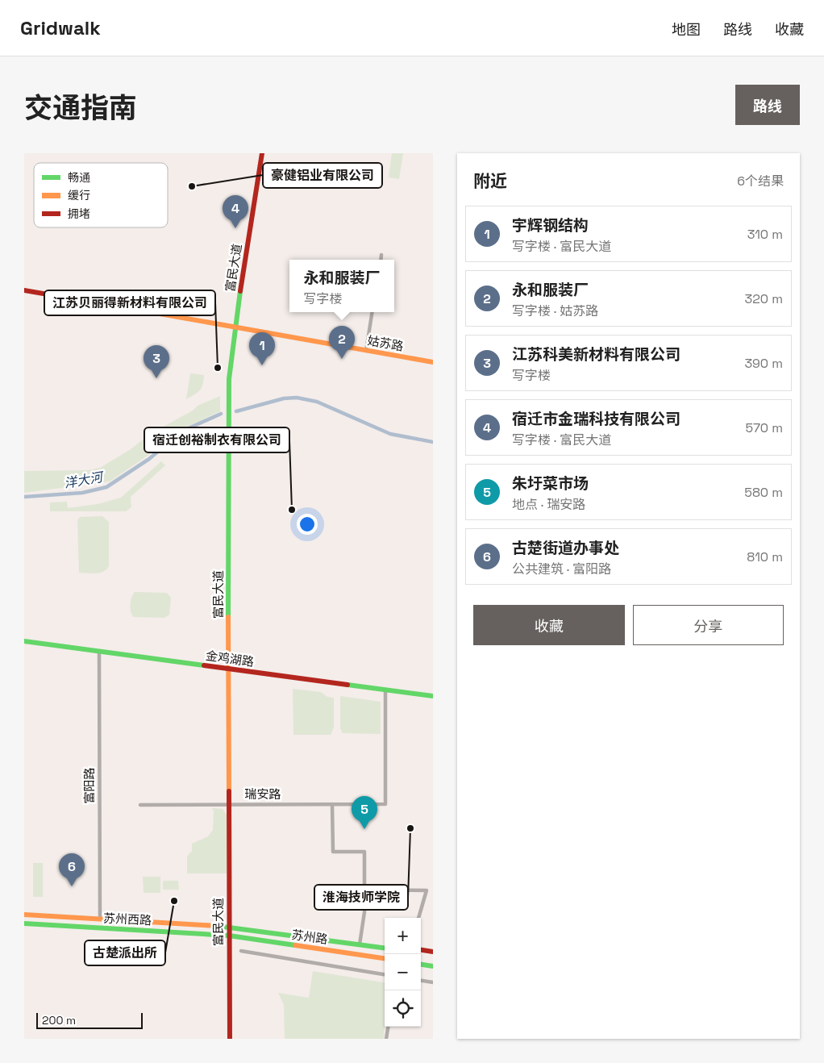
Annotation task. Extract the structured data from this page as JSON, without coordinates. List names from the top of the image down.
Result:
{
  "streets": {
    "street": [
      "富民大道",
      "姑苏路",
      "金鸡湖路",
      "富阳路",
      "瑞安路",
      "苏州西路",
      "苏州路"
    ]
  },
  "crossings": [
    ["富民大道", "姑苏路"],
    ["富民大道", "金鸡湖路"],
    ["富民大道", "瑞安路"],
    ["富民大道", "苏州西路"],
    ["富民大道", "苏州路"],
    ["金鸡湖路", "富阳路"],
    ["金鸡湖路", "瑞安路"],
    ["富阳路", "苏州西路"],
    ["苏州西路", "苏州路"]
  ],
  "water": ["洋大河"],
  "places": [
    "豪健铝业有限公司",
    "江苏贝丽得新材料有限公司",
    "宿迁创裕制衣有限公司",
    "淮海技师学院",
    "古楚派出所"
  ],
  "legend": ["畅通", "缓行", "拥堵"],
  "scale_bar": "200 m",
  "page": {
    "header": "Gridwalk",
    "nav": ["地图", "路线", "收藏"],
    "title": "交通指南",
    "buttons": [
      "路线",
      ["收藏", "分享"]
    ],
    "heading": ["附近", "6个结果"],
    "pins": [
      "4",
      "2",
      "1",
      "3",
      "5",
      "6"
    ],
    "list": [
      {
        "mark": "1",
        "name": "宇辉钢结构",
        "note": "写字楼 · 富民大道",
        "value": "310 m"
      },
      {
        "mark": "2",
        "name": "永和服装厂",
        "note": "写字楼 · 姑苏路",
        "value": "320 m"
      },
      {
        "mark": "3",
        "name": "江苏科美新材料有限公司",
        "note": "写字楼",
        "value": "390 m"
      },
      {
        "mark": "4",
        "name": "宿迁市金瑞科技有限公司",
        "note": "写字楼 · 富民大道",
        "value": "570 m"
      },
      {
        "mark": "5",
        "name": "朱圩菜市场",
        "note": "地点 · 瑞安路",
        "value": "580 m"
      },
      {
        "mark": "6",
        "name": "古楚街道办事处",
        "note": "公共建筑 · 富阳路",
        "value": "810 m"
      }
    ],
    "popup": ["永和服装厂", "写字楼"],
    "map_buttons": ["+", "−"],
    "scale": "200 m"
  }
}
